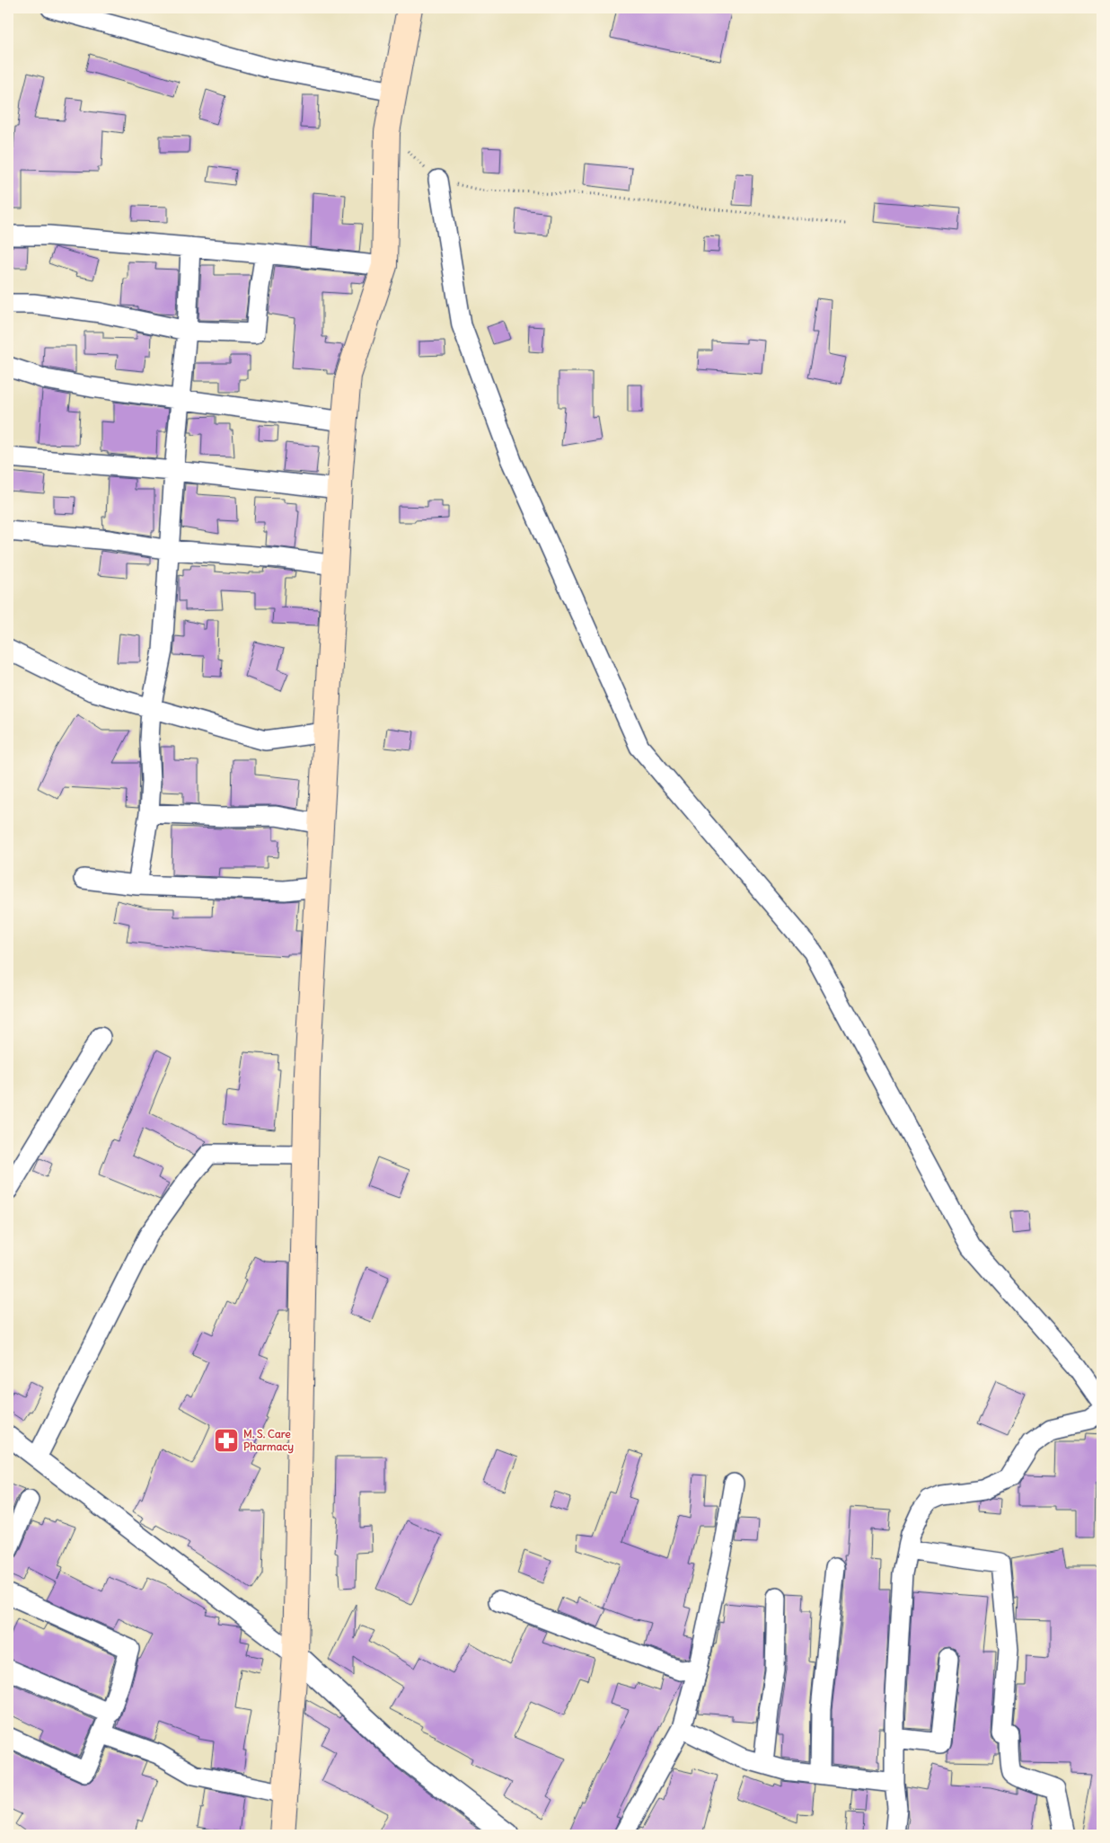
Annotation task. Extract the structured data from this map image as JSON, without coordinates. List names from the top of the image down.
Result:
{
  "places": {
    "pharmacy": ["M. S. Care Pharmacy"]
  }
}
